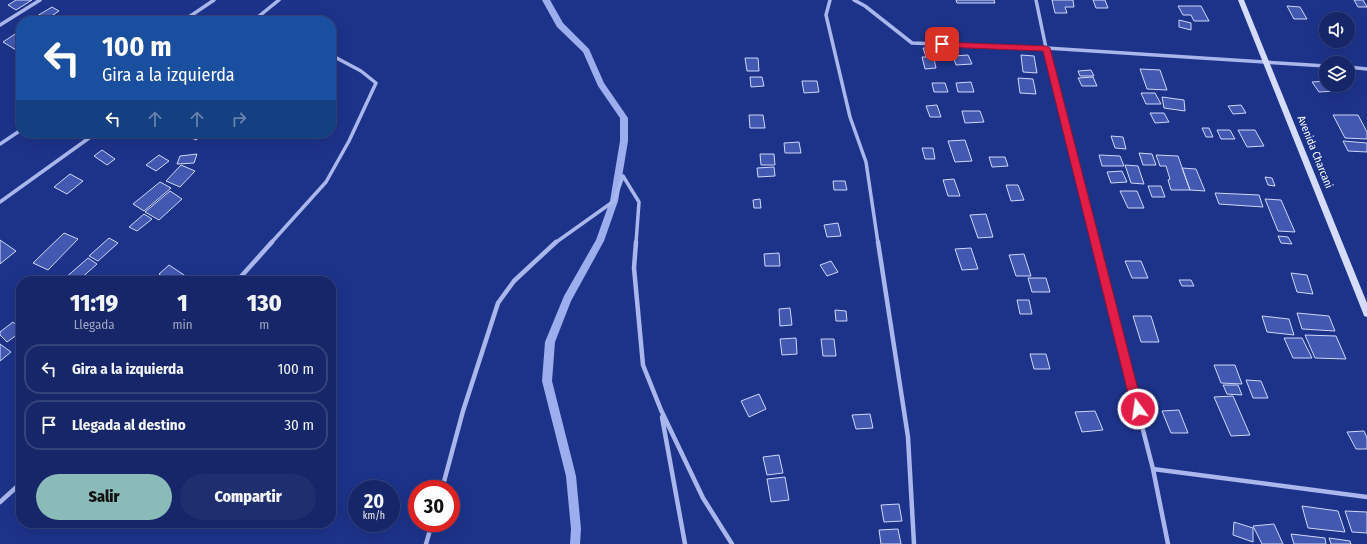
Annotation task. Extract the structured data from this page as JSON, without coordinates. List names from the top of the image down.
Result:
{
  "streets": {
    "main road": ["Avenida Charcani"]
  },
  "page": {
    "turn": ["100 m", "Gira a la izquierda"],
    "eta": [
      "11:19",
      "Llegada",
      "1",
      "min",
      "130",
      "m"
    ],
    "list": [
      {
        "name": "Gira a la izquierda",
        "value": "100 m"
      },
      {
        "name": "Llegada al destino",
        "value": "30 m"
      }
    ],
    "buttons": ["Salir", "Compartir"],
    "speed": "20 km/h",
    "limit": "30"
  }
}
